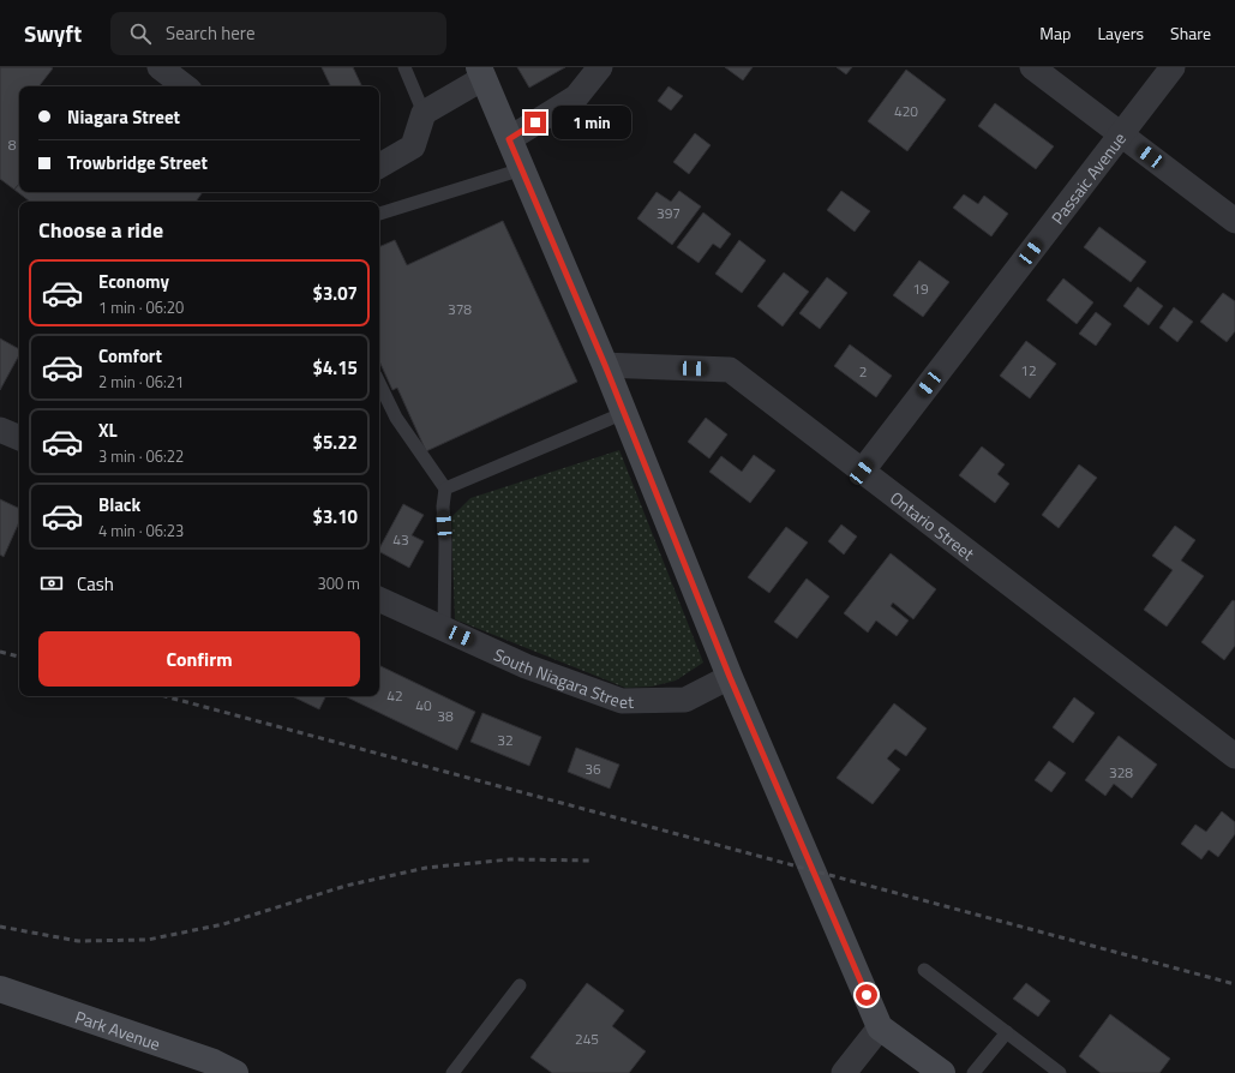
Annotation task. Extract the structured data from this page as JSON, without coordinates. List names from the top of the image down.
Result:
{
  "streets": {
    "street": [
      "Passaic Avenue",
      "Ontario Street",
      "South Niagara Street",
      "Park Avenue"
    ]
  },
  "crossings": [
    ["Passaic Avenue", "Ontario Street"]
  ],
  "house_numbers": [
    "420",
    "8",
    "397",
    "19",
    "378",
    "12",
    "2",
    "43",
    "42",
    "40",
    "38",
    "32",
    "36",
    "328",
    "245"
  ],
  "page": {
    "header": "Swyft",
    "search": "Search here",
    "nav": ["Map", "Layers", "Share"],
    "banner": ["Niagara Street", "Trowbridge Street"],
    "bubble": "1 min",
    "heading": "Choose a ride",
    "list": [
      {
        "name": "Economy",
        "note": "1 min · 06:20",
        "value": "$3.07"
      },
      {
        "name": "Comfort",
        "note": "2 min · 06:21",
        "value": "$4.15"
      },
      {
        "name": "XL",
        "note": "3 min · 06:22",
        "value": "$5.22"
      },
      {
        "name": "Black",
        "note": "4 min · 06:23",
        "value": "$3.10"
      }
    ],
    "pay": ["Cash", "300 m"],
    "buttons": "Confirm"
  }
}
